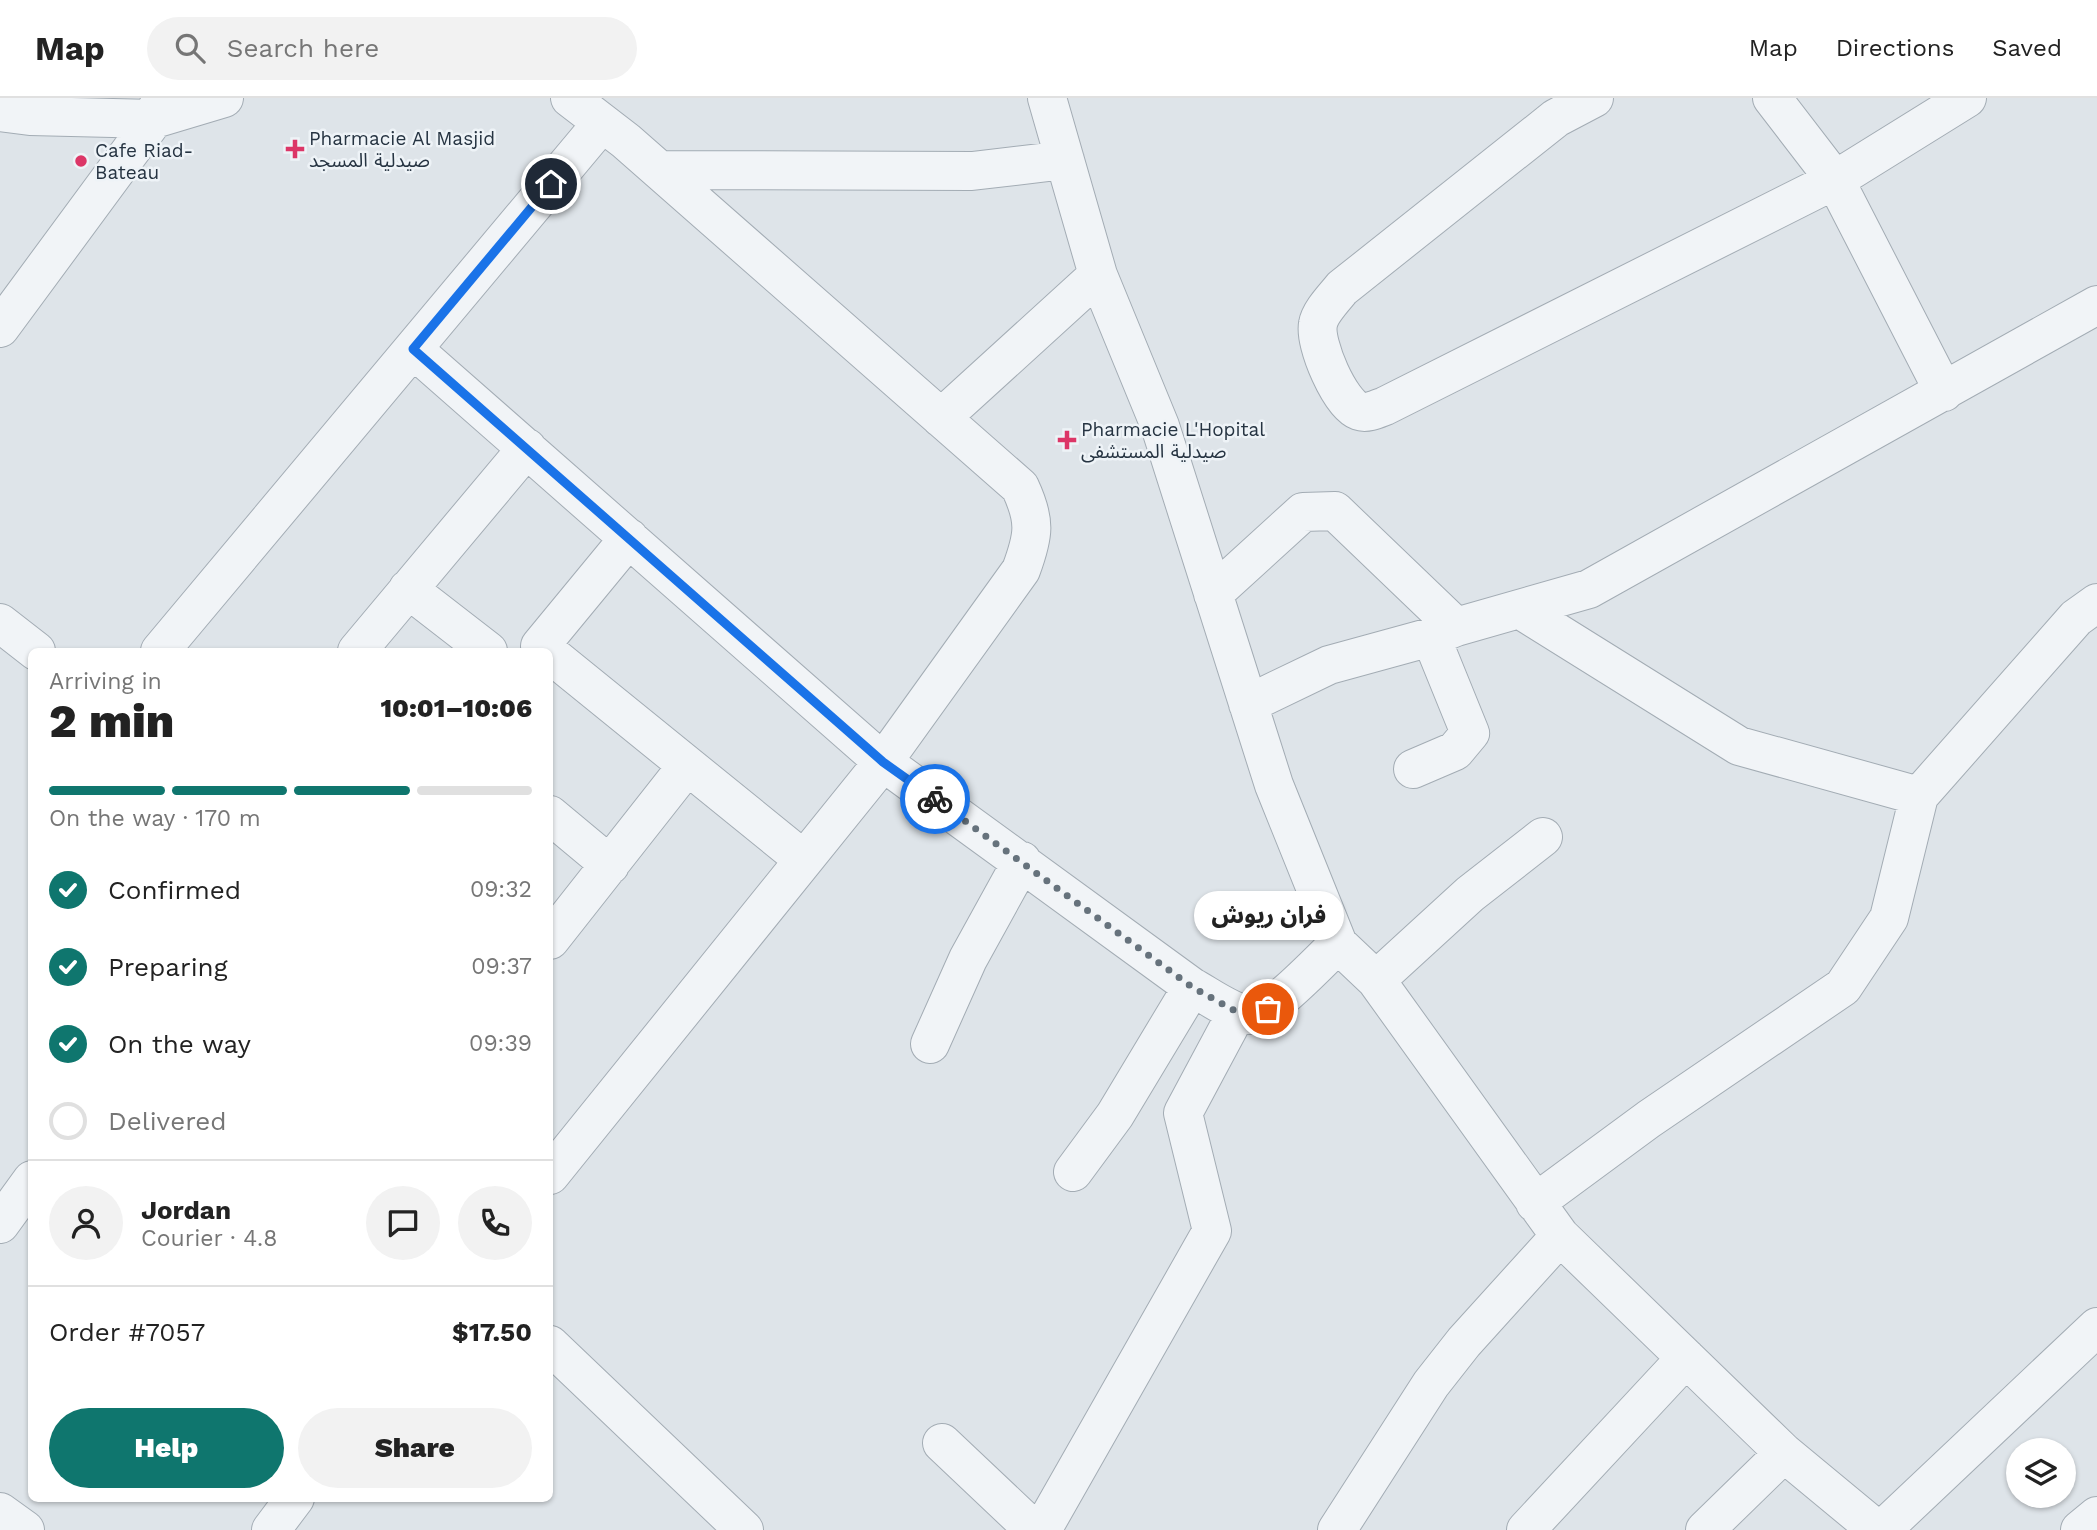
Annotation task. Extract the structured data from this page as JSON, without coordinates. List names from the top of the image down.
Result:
{
  "places": {
    "health": ["Pharmacie Al Masjid صيدلية المسجد", "Pharmacie L'Hopital صيدلية المستشفى"],
    "other": ["Cafe Riad- Bateau", "فران ريوش"]
  },
  "page": {
    "header": "Map",
    "search": "Search here",
    "nav": ["Map", "Directions", "Saved"],
    "heading": ["2 min", "Arriving in", "10:01–10:06"],
    "panel": [
      "Jordan",
      "Courier · 4.8",
      "Order #7057",
      "$17.50"
    ],
    "bar": "On the way · 170 m",
    "list": [
      ["Confirmed", "09:32"],
      ["Preparing", "09:37"],
      ["On the way", "09:39"],
      "Delivered"
    ],
    "bubble": "فران ريوش",
    "buttons": ["Help", "Share"]
  }
}
